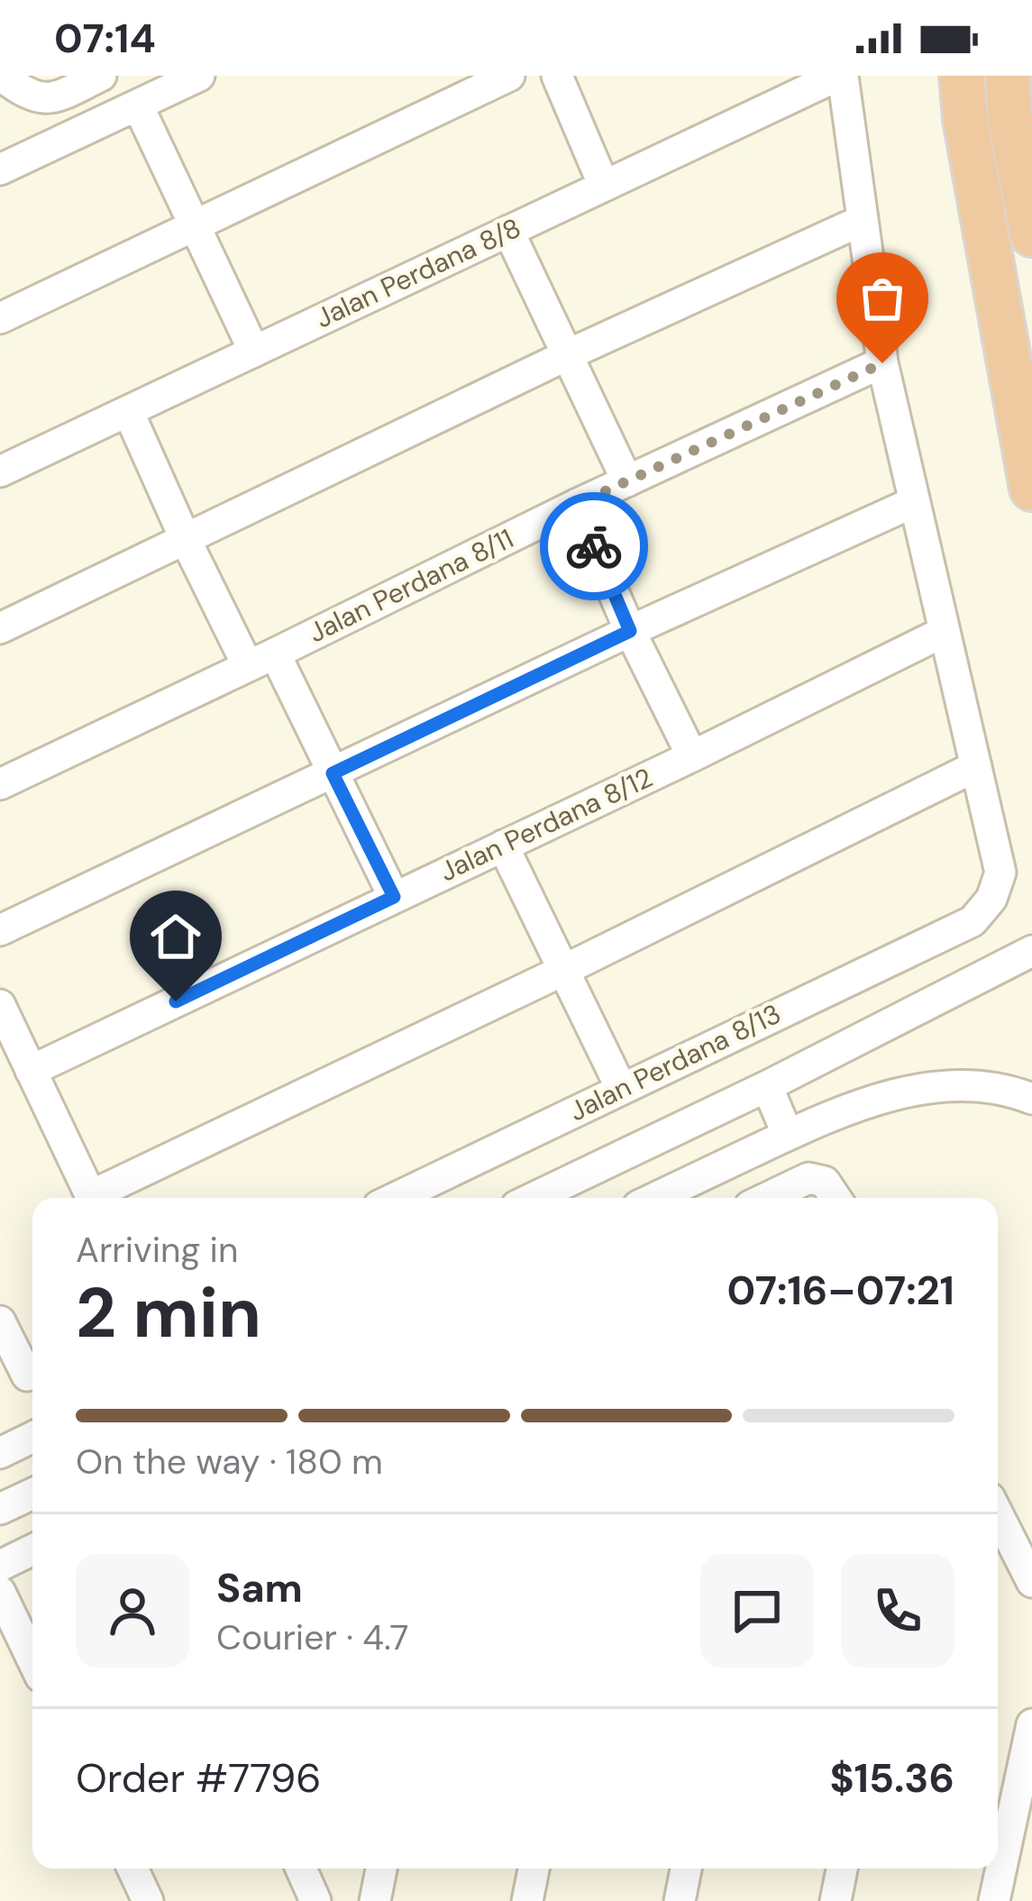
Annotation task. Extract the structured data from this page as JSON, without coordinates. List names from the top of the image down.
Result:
{
  "streets": {
    "street": [
      "Jalan Perdana 8/8",
      "Jalan Perdana 8/11",
      "Jalan Perdana 8/12",
      "Jalan Perdana 8/13"
    ]
  },
  "page": {
    "status": "07:14",
    "heading": ["2 min", "Arriving in", "07:16–07:21"],
    "panel": [
      "Sam",
      "Courier · 4.7",
      "Order #7796",
      "$15.36"
    ],
    "bar": "On the way · 180 m"
  }
}
